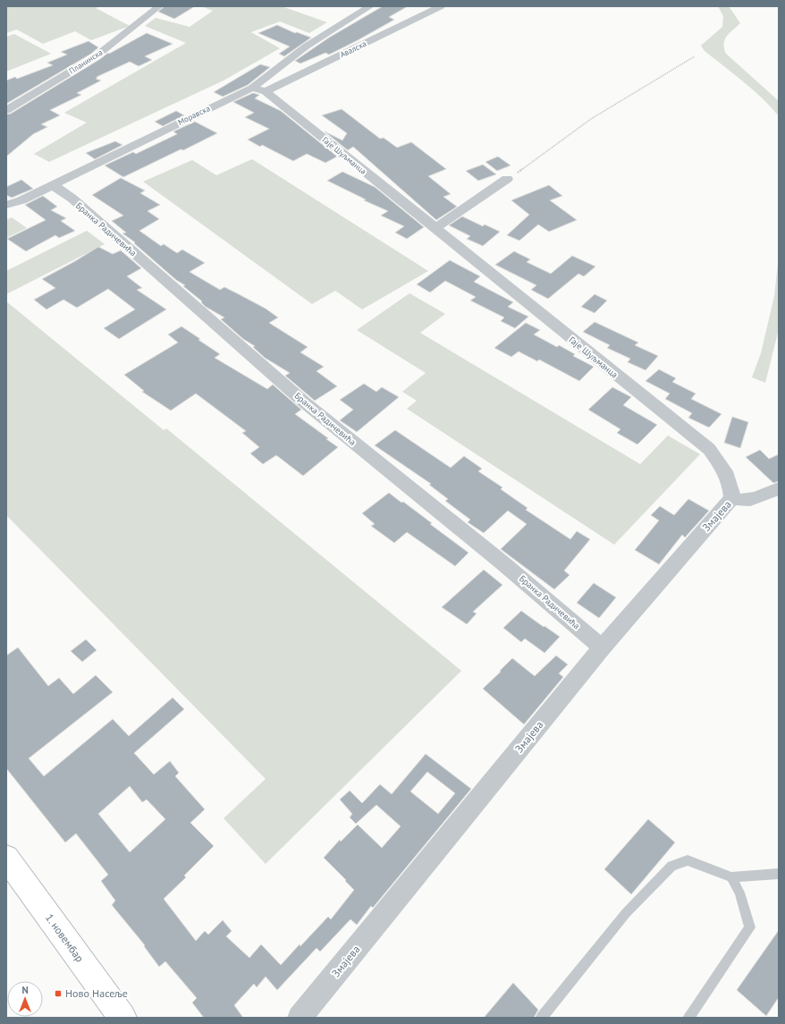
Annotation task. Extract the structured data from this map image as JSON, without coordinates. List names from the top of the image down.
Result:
{
  "streets": {
    "main road": ["1. новембар"],
    "street": [
      "Авалска",
      "Планинска",
      "Моравска",
      "Гаје Шуљманца",
      "Бранка Радичевића",
      "Змајева"
    ]
  },
  "crossings": [
    ["Авалска", "Гаје Шуљманца"],
    ["Моравска", "Гаје Шуљманца"],
    ["Моравска", "Бранка Радичевића"],
    ["Гаје Шуљманца", "Змајева"],
    ["Бранка Радичевића", "Змајева"]
  ],
  "places": {
    "transit": ["Ново Насеље"]
  },
  "north": "top"
}
